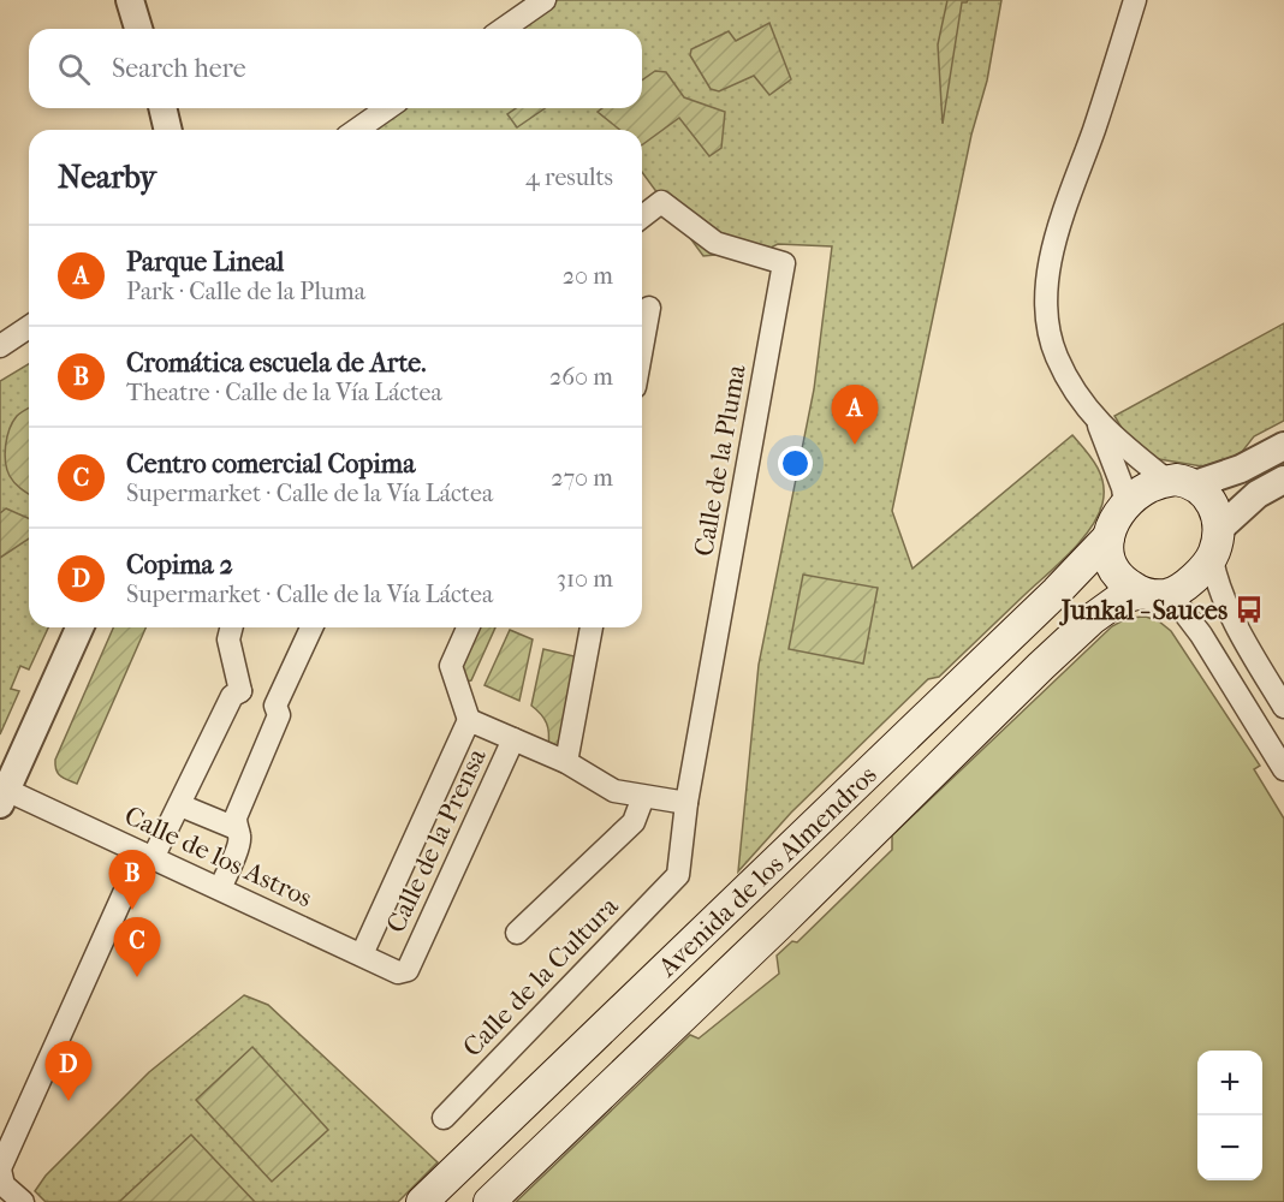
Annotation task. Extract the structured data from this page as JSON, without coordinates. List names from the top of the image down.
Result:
{
  "streets": {
    "main road": ["Avenida de los Almendros"],
    "street": [
      "Calle de la Pluma",
      "Calle de la Prensa",
      "Calle de los Astros",
      "Calle de la Cultura"
    ]
  },
  "crossings": [
    ["Calle de la Pluma", "Calle de la Cultura"],
    ["Calle de la Prensa", "Calle de los Astros"]
  ],
  "places": {
    "bus stop": ["Junkal - Sauces"]
  },
  "page": {
    "search": "Search here",
    "heading": ["Nearby", "4 results"],
    "list": [
      {
        "mark": "A",
        "name": "Parque Lineal",
        "note": "Park · Calle de la Pluma",
        "value": "20 m"
      },
      {
        "mark": "B",
        "name": "Cromática escuela de Arte.",
        "note": "Theatre · Calle de la Vía Láctea",
        "value": "260 m"
      },
      {
        "mark": "C",
        "name": "Centro comercial Copima",
        "note": "Supermarket · Calle de la Vía Láctea",
        "value": "270 m"
      },
      {
        "mark": "D",
        "name": "Copima 2",
        "note": "Supermarket · Calle de la Vía Láctea",
        "value": "310 m"
      }
    ],
    "pins": [
      "A",
      "B",
      "C",
      "D"
    ],
    "map_buttons": ["+", "−"]
  }
}
